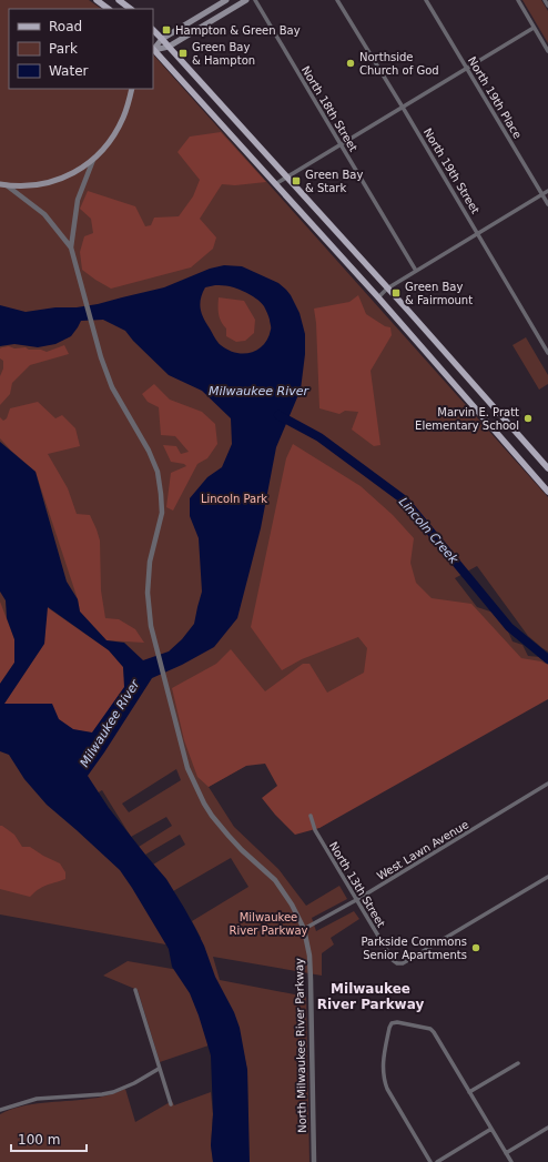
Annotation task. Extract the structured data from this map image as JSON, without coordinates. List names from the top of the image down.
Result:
{
  "streets": {
    "street": [
      "North 19th Place",
      "North 18th Street",
      "North 19th Street",
      "West Lawn Avenue",
      "North 13th Street",
      "North Milwaukee River Parkway"
    ]
  },
  "crossings": [
    ["West Lawn Avenue", "North 13th Street"],
    ["West Lawn Avenue", "North Milwaukee River Parkway"]
  ],
  "districts": ["Milwaukee River Parkway"],
  "water": ["Milwaukee River", "Lincoln Creek"],
  "parks": ["Lincoln Park", "Milwaukee River Parkway"],
  "places": {
    "transit": [
      "Hampton & Green Bay",
      "Green Bay & Hampton",
      "Green Bay & Stark",
      "Green Bay & Fairmount"
    ],
    "other": ["Northside Church of God", "Marvin E. Pratt Elementary School", "Parkside Commons Senior Apartments"]
  },
  "legend": ["Road", "Park", "Water"],
  "scale_bar": "100 m"
}
